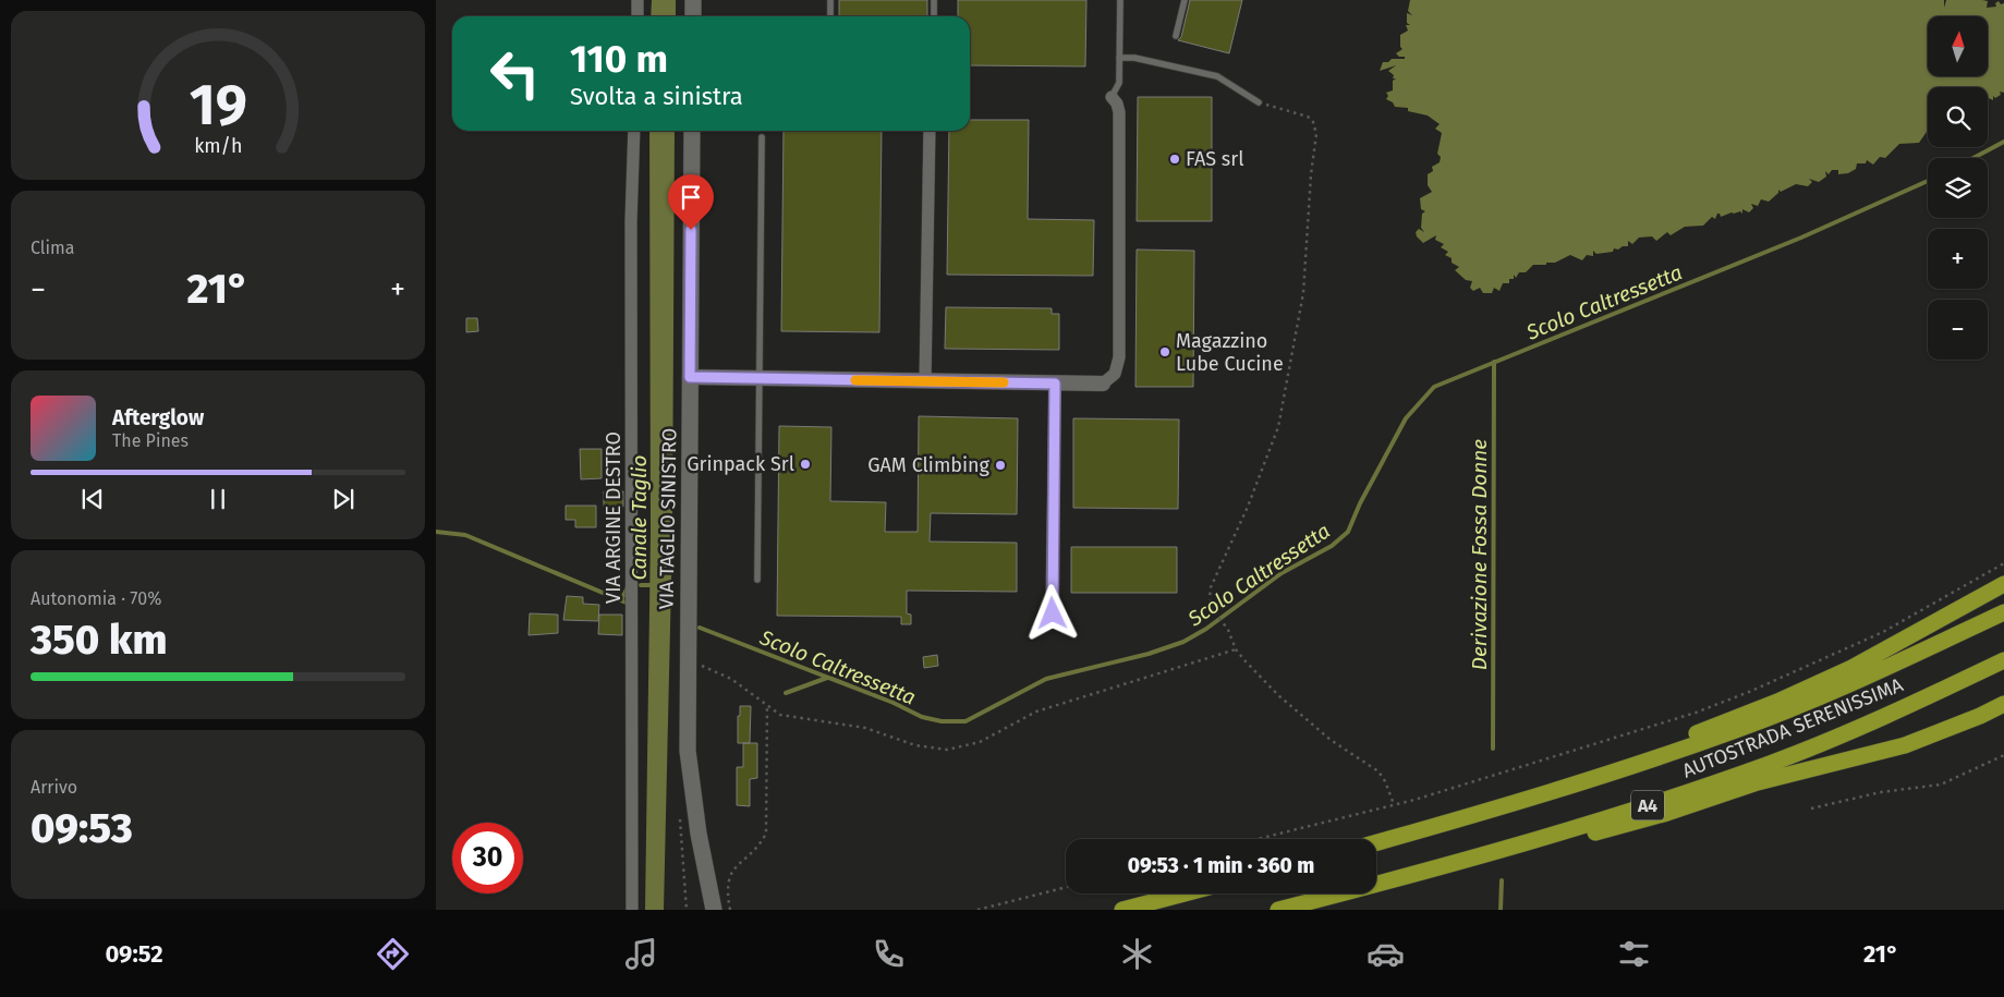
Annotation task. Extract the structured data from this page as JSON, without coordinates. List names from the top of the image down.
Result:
{
  "streets": {
    "highway": ["AUTOSTRADA SERENISSIMA", "A4"],
    "main road": ["VIA TAGLIO SINISTRO"],
    "street": ["VIA ARGINE DESTRO"]
  },
  "water": ["Scolo Caltressetta", "Canale Taglio", "Derivazione Fossa Donne"],
  "places": [
    "FAS srl",
    "Magazzino Lube Cucine",
    "Grinpack Srl",
    "GAM Climbing"
  ],
  "north": "top",
  "page": {
    "map_buttons": ["+", "−"],
    "turn": ["110 m", "Svolta a sinistra"],
    "tile": [
      "Clima",
      ["Autonomia · 70%", "350 km"],
      ["Arrivo", "09:53"]
    ],
    "heat": ["−", "21°", "+"],
    "song": ["Afterglow", "The Pines"],
    "limit": "30",
    "trip": "09:53 · 1 min · 360 m",
    "tabs": ["09:52", "21°"],
    "gauge": ["19", "km/h"]
  }
}
